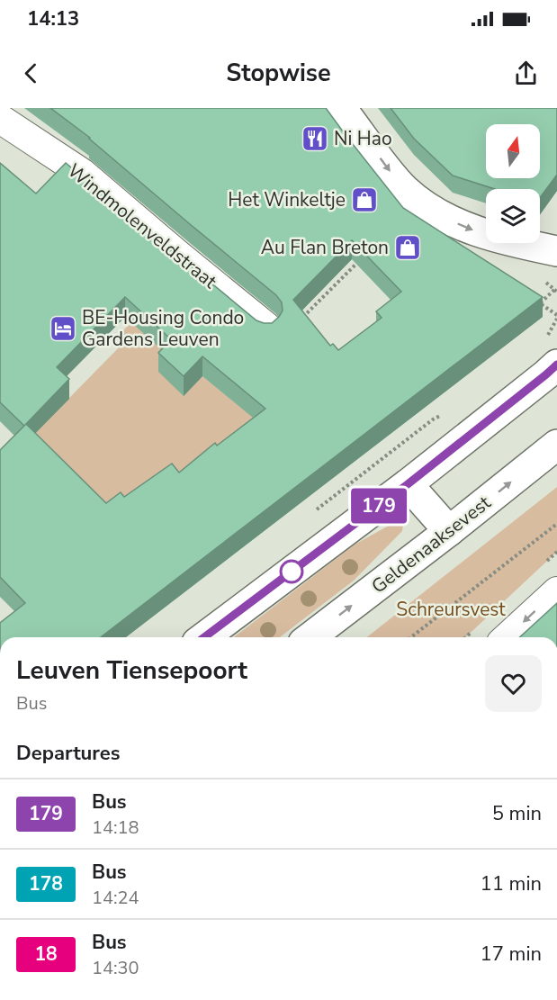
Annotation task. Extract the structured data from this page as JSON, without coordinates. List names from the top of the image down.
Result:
{
  "streets": {
    "main road": ["Geldenaaksevest"],
    "street": ["Windmolenveldstraat"]
  },
  "parks": ["Schreursvest"],
  "places": {
    "restaurant": ["Ni Hao"],
    "shop": ["Het Winkeltje", "Au Flan Breton"],
    "hotel": ["BE-Housing Condo Gardens Leuven"]
  },
  "lines": ["bus line 179"],
  "north": "top",
  "page": {
    "status": "14:13",
    "header": "Stopwise",
    "on_map": "179",
    "heading": [
      ["Leuven Tiensepoort", "Bus"],
      "Departures"
    ],
    "list": [
      {
        "mark": "179",
        "name": "Bus",
        "note": "14:18",
        "value": "5 min"
      },
      {
        "mark": "178",
        "name": "Bus",
        "note": "14:24",
        "value": "11 min"
      },
      {
        "mark": "18",
        "name": "Bus",
        "note": "14:30",
        "value": "17 min"
      }
    ]
  }
}
